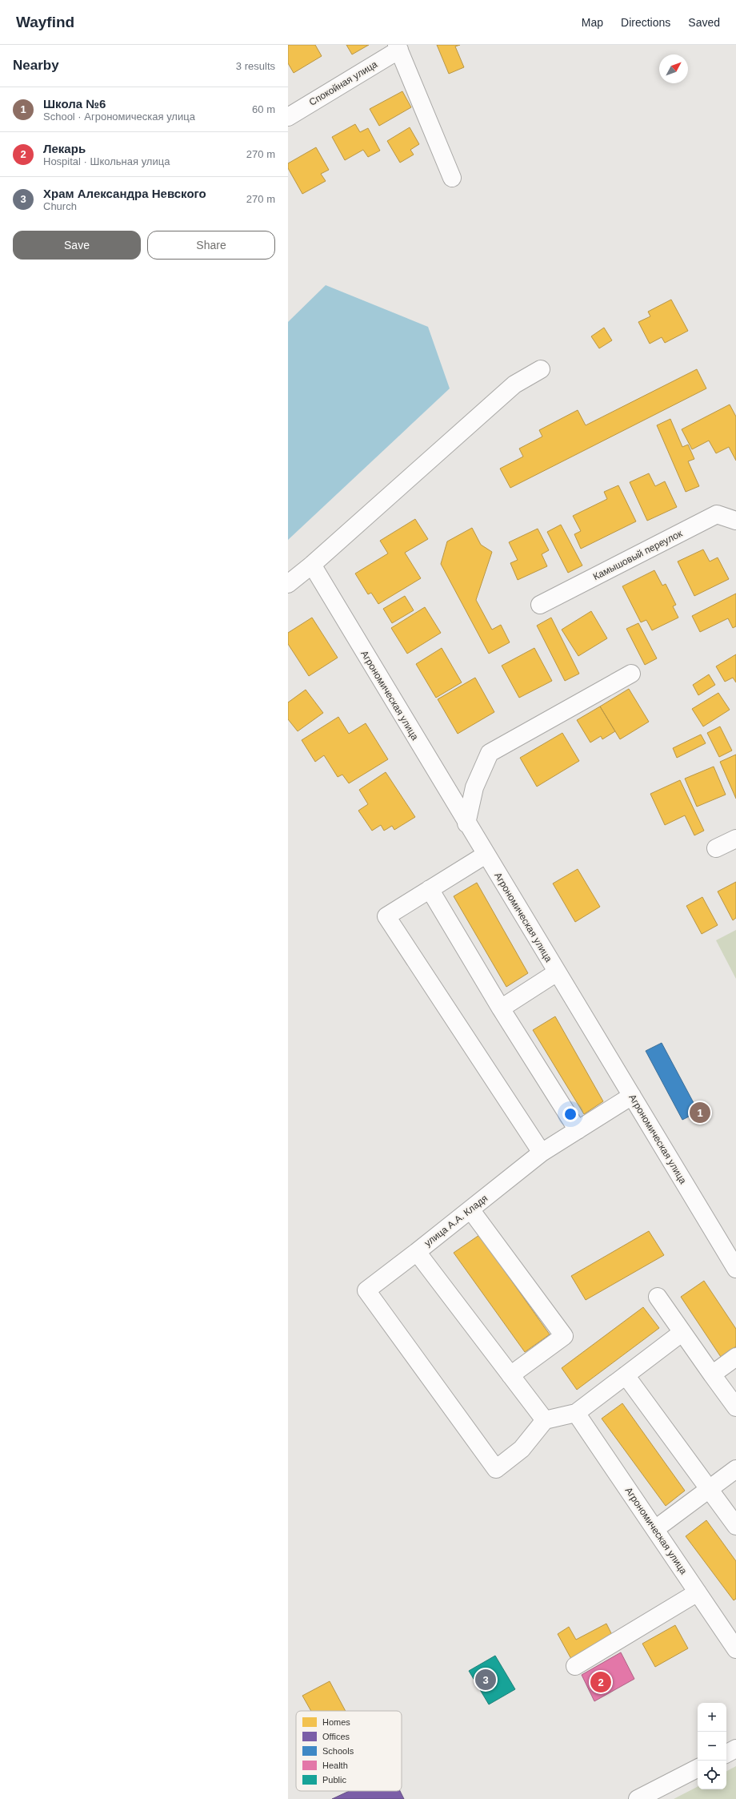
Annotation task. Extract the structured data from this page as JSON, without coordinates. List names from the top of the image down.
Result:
{
  "streets": {
    "street": [
      "Спокойная улица",
      "Камышовый переулок",
      "Агрономическая улица",
      "улица А.А. Кладя"
    ]
  },
  "crossings": [
    ["Агрономическая улица", "улица А.А. Кладя"]
  ],
  "legend": [
    "Homes",
    "Offices",
    "Schools",
    "Health",
    "Public"
  ],
  "north": "top right",
  "page": {
    "header": "Wayfind",
    "nav": ["Map", "Directions", "Saved"],
    "heading": ["Nearby", "3 results"],
    "list": [
      {
        "mark": "1",
        "name": "Школа №6",
        "note": "School · Агрономическая улица",
        "value": "60 m"
      },
      {
        "mark": "2",
        "name": "Лекарь",
        "note": "Hospital · Школьная улица",
        "value": "270 m"
      },
      {
        "mark": "3",
        "name": "Храм Александра Невского",
        "note": "Church",
        "value": "270 m"
      }
    ],
    "buttons": ["Save", "Share"],
    "pins": ["1", "3", "2"],
    "map_buttons": ["+", "−"]
  }
}
